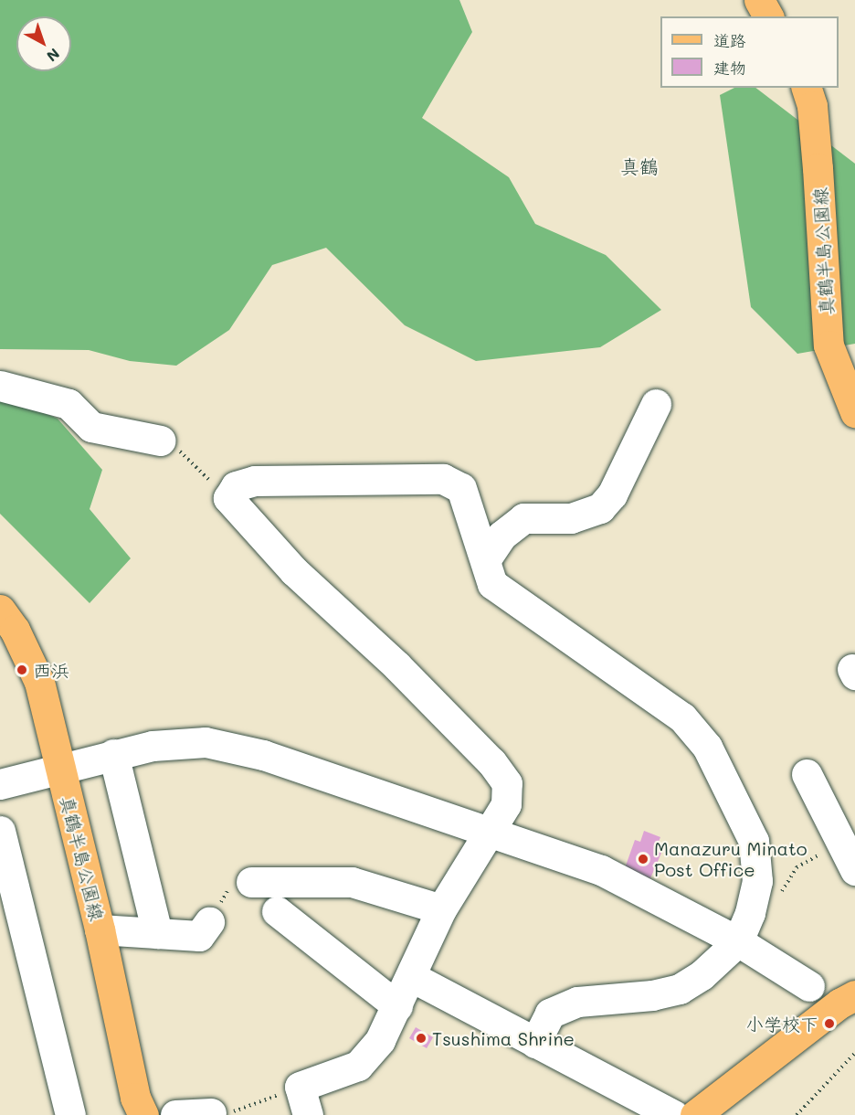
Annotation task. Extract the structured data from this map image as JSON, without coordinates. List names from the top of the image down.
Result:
{
  "streets": {
    "main road": ["真鶴半島公園線"]
  },
  "districts": ["真鶴"],
  "places": [
    "西浜",
    "Manazuru Minato Post Office",
    "小学校下",
    "Tsushima Shrine"
  ],
  "legend": ["道路", "建物"],
  "north": "bottom right"
}
